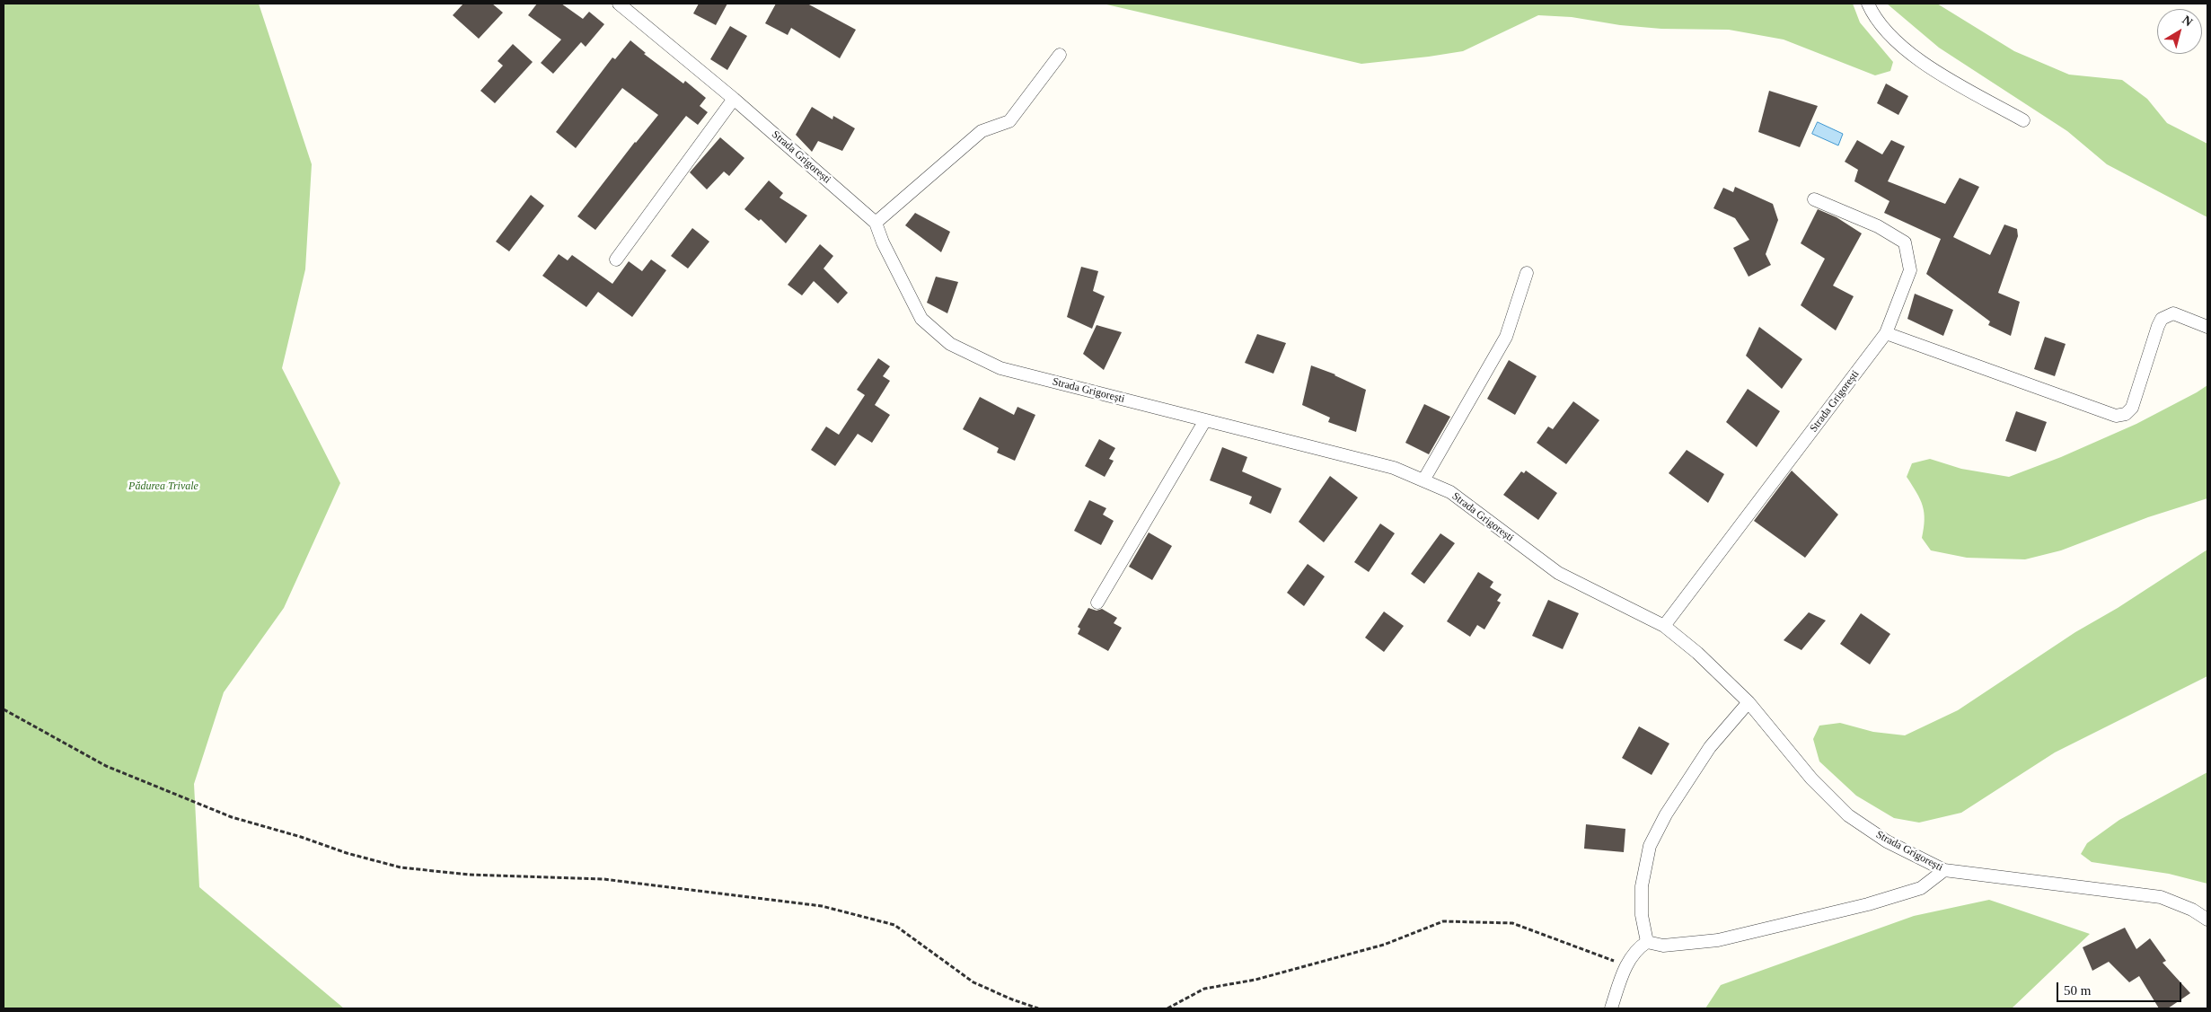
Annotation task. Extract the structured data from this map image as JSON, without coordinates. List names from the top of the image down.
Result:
{
  "streets": {
    "street": ["Strada Grigorești"]
  },
  "parks": ["Pădurea Trivale"],
  "scale_bar": "50 m",
  "north": "top right"
}
